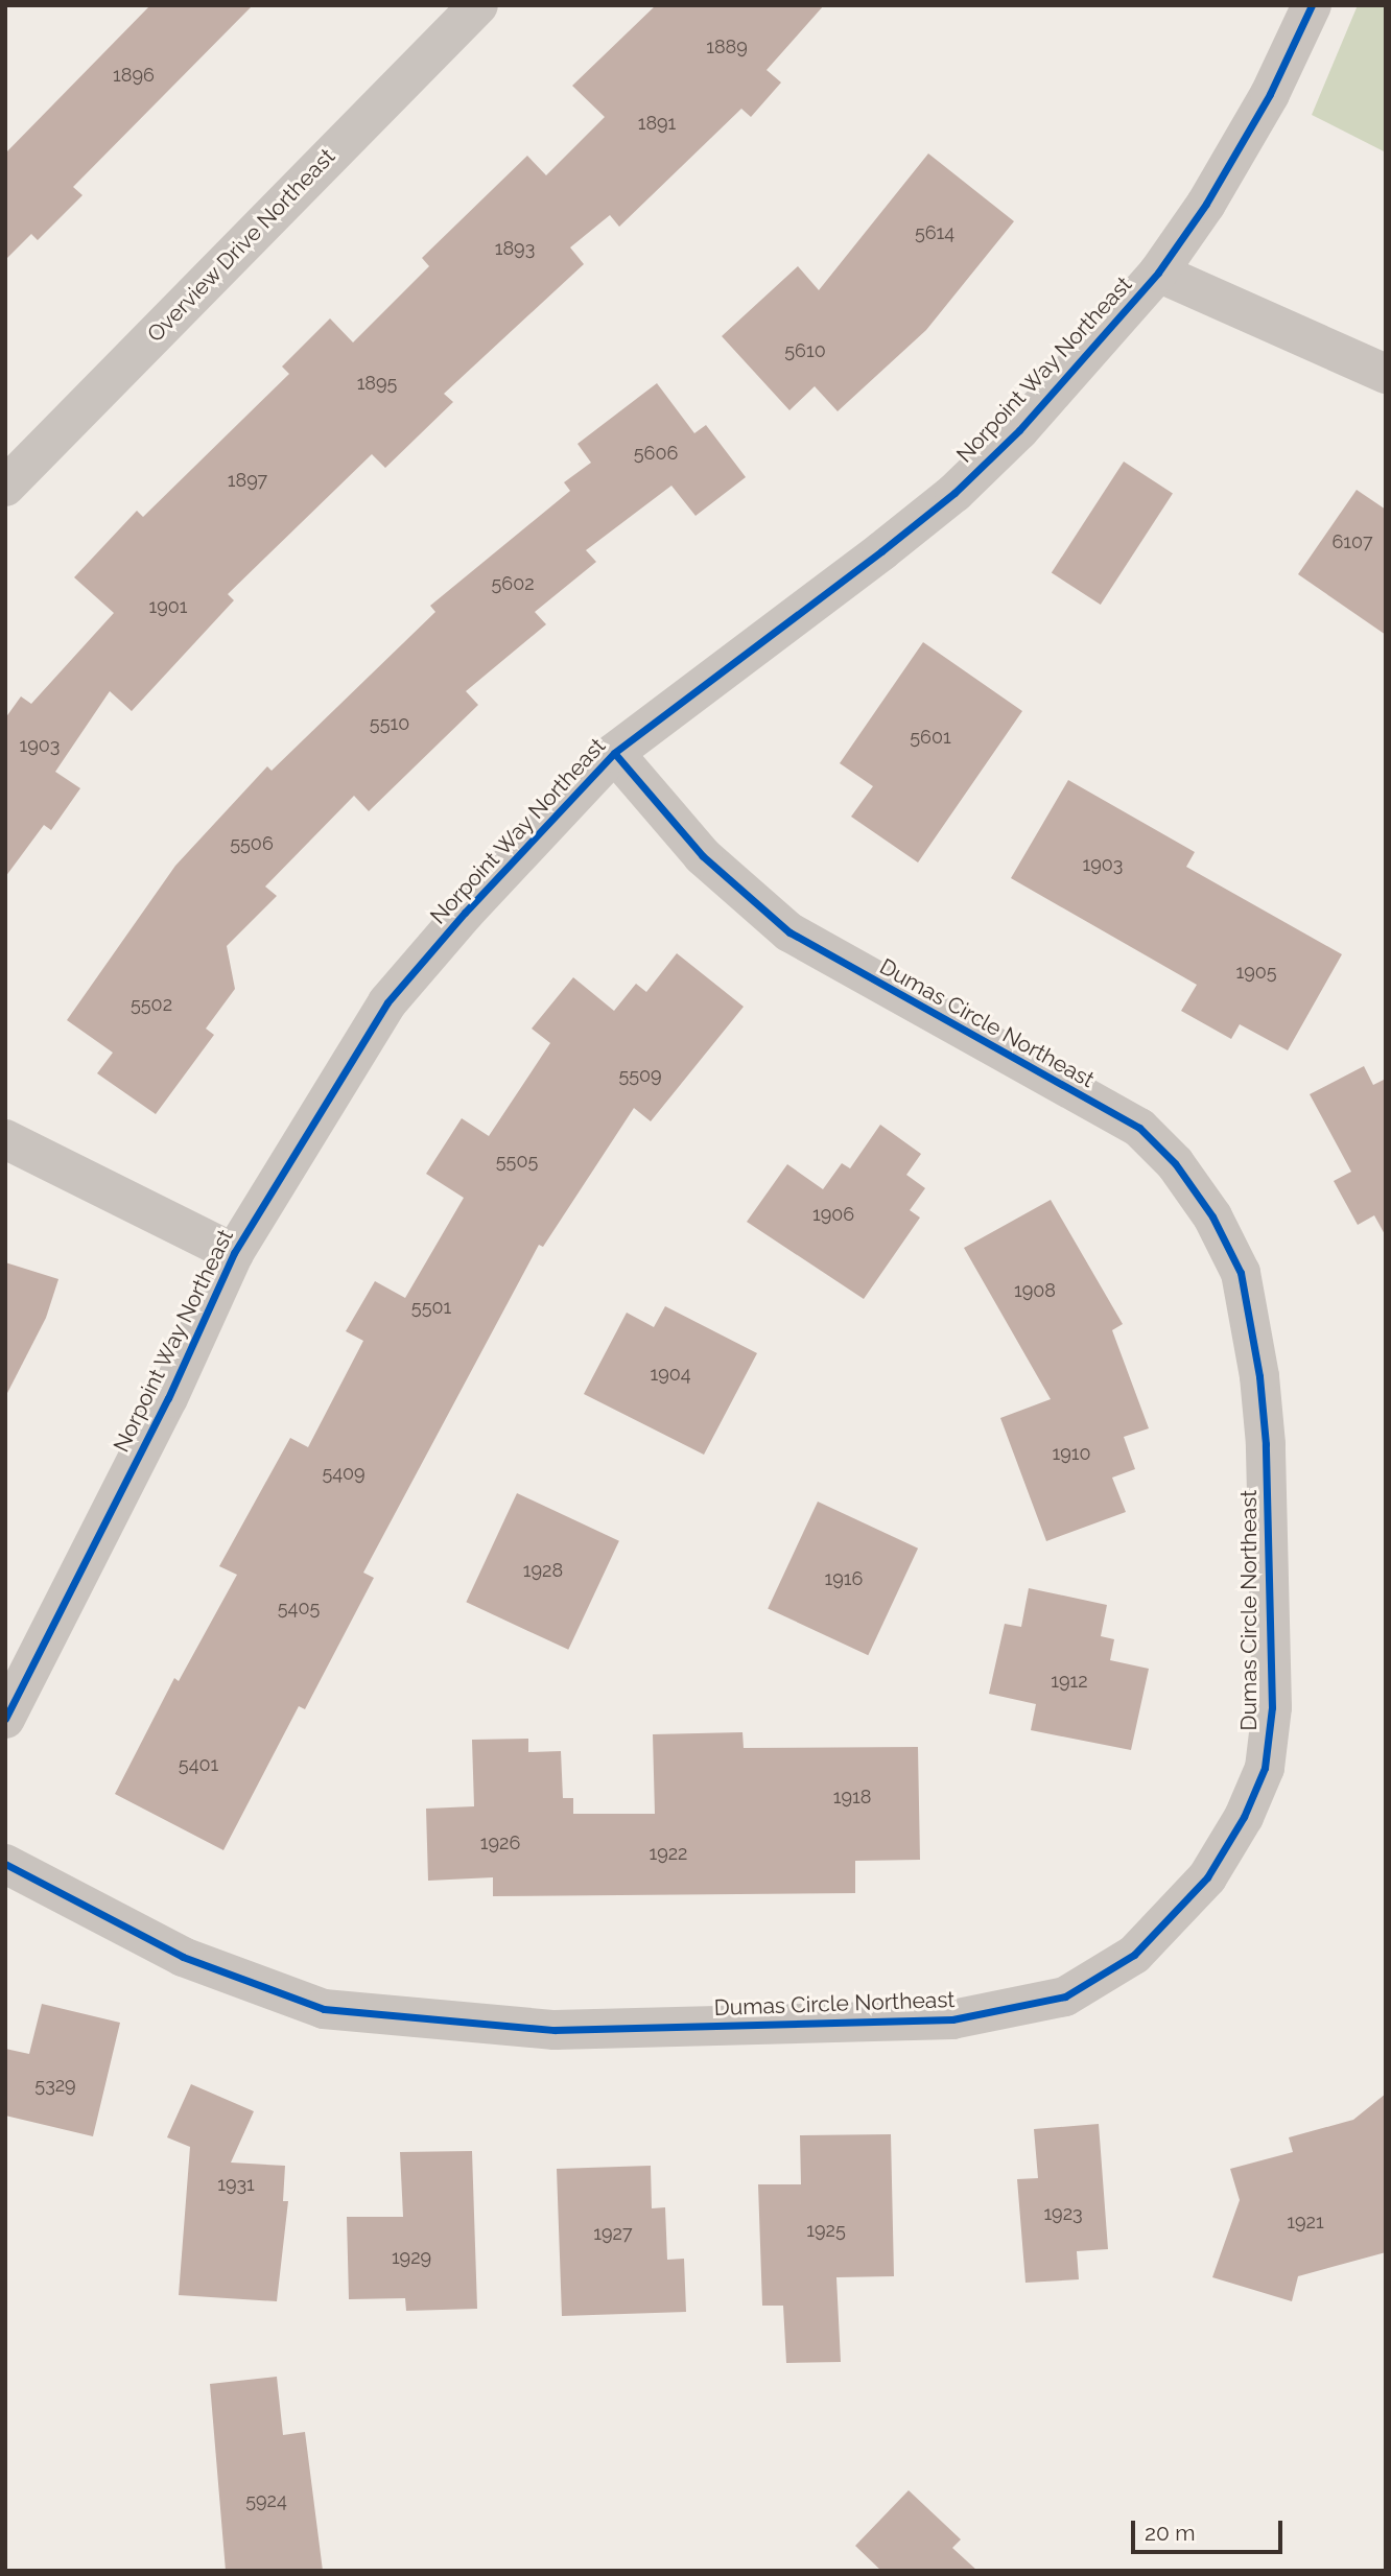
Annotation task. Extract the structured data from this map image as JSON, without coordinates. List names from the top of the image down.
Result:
{
  "streets": {
    "street": ["Overview Drive Northeast", "Norpoint Way Northeast", "Dumas Circle Northeast"]
  },
  "crossings": [
    ["Norpoint Way Northeast", "Dumas Circle Northeast"]
  ],
  "house_numbers": [
    "1889",
    "1896",
    "1891",
    "5614",
    "1893",
    "5610",
    "1895",
    "5606",
    "1897",
    "6107",
    "5602",
    "1901",
    "5510",
    "5601",
    "1903",
    "5506",
    "1903",
    "1905",
    "5502",
    "5509",
    "5505",
    "1906",
    "1908",
    "5501",
    "1904",
    "1910",
    "5409",
    "1928",
    "1916",
    "5405",
    "1912",
    "5401",
    "1918",
    "1926",
    "1922",
    "5329",
    "1931",
    "1923",
    "1921",
    "1925",
    "1927",
    "1929",
    "5924"
  ],
  "scale_bar": "20 m"
}
